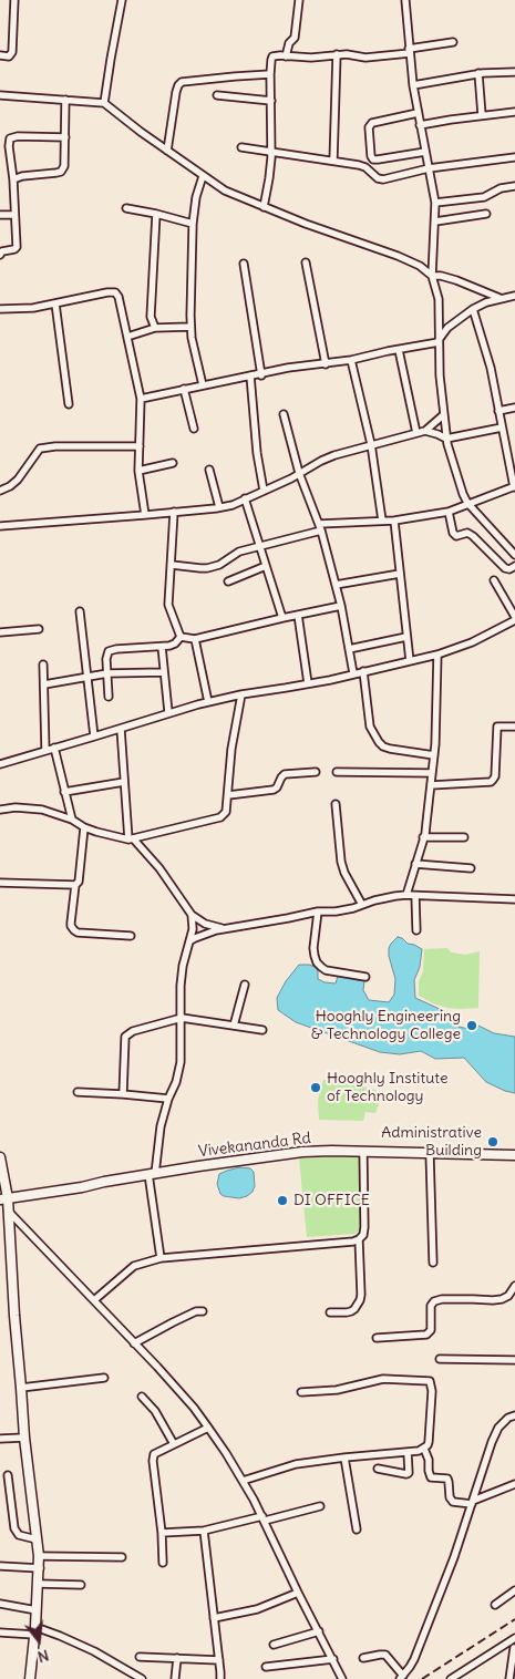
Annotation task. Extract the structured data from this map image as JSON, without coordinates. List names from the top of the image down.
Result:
{
  "streets": {
    "main road": ["Vivekananda Rd"]
  },
  "places": [
    "Hooghly Engineering & Technology College",
    "Hooghly Institute of Technology",
    "Administrative Building",
    "DI OFFICE"
  ],
  "north": "bottom"
}
